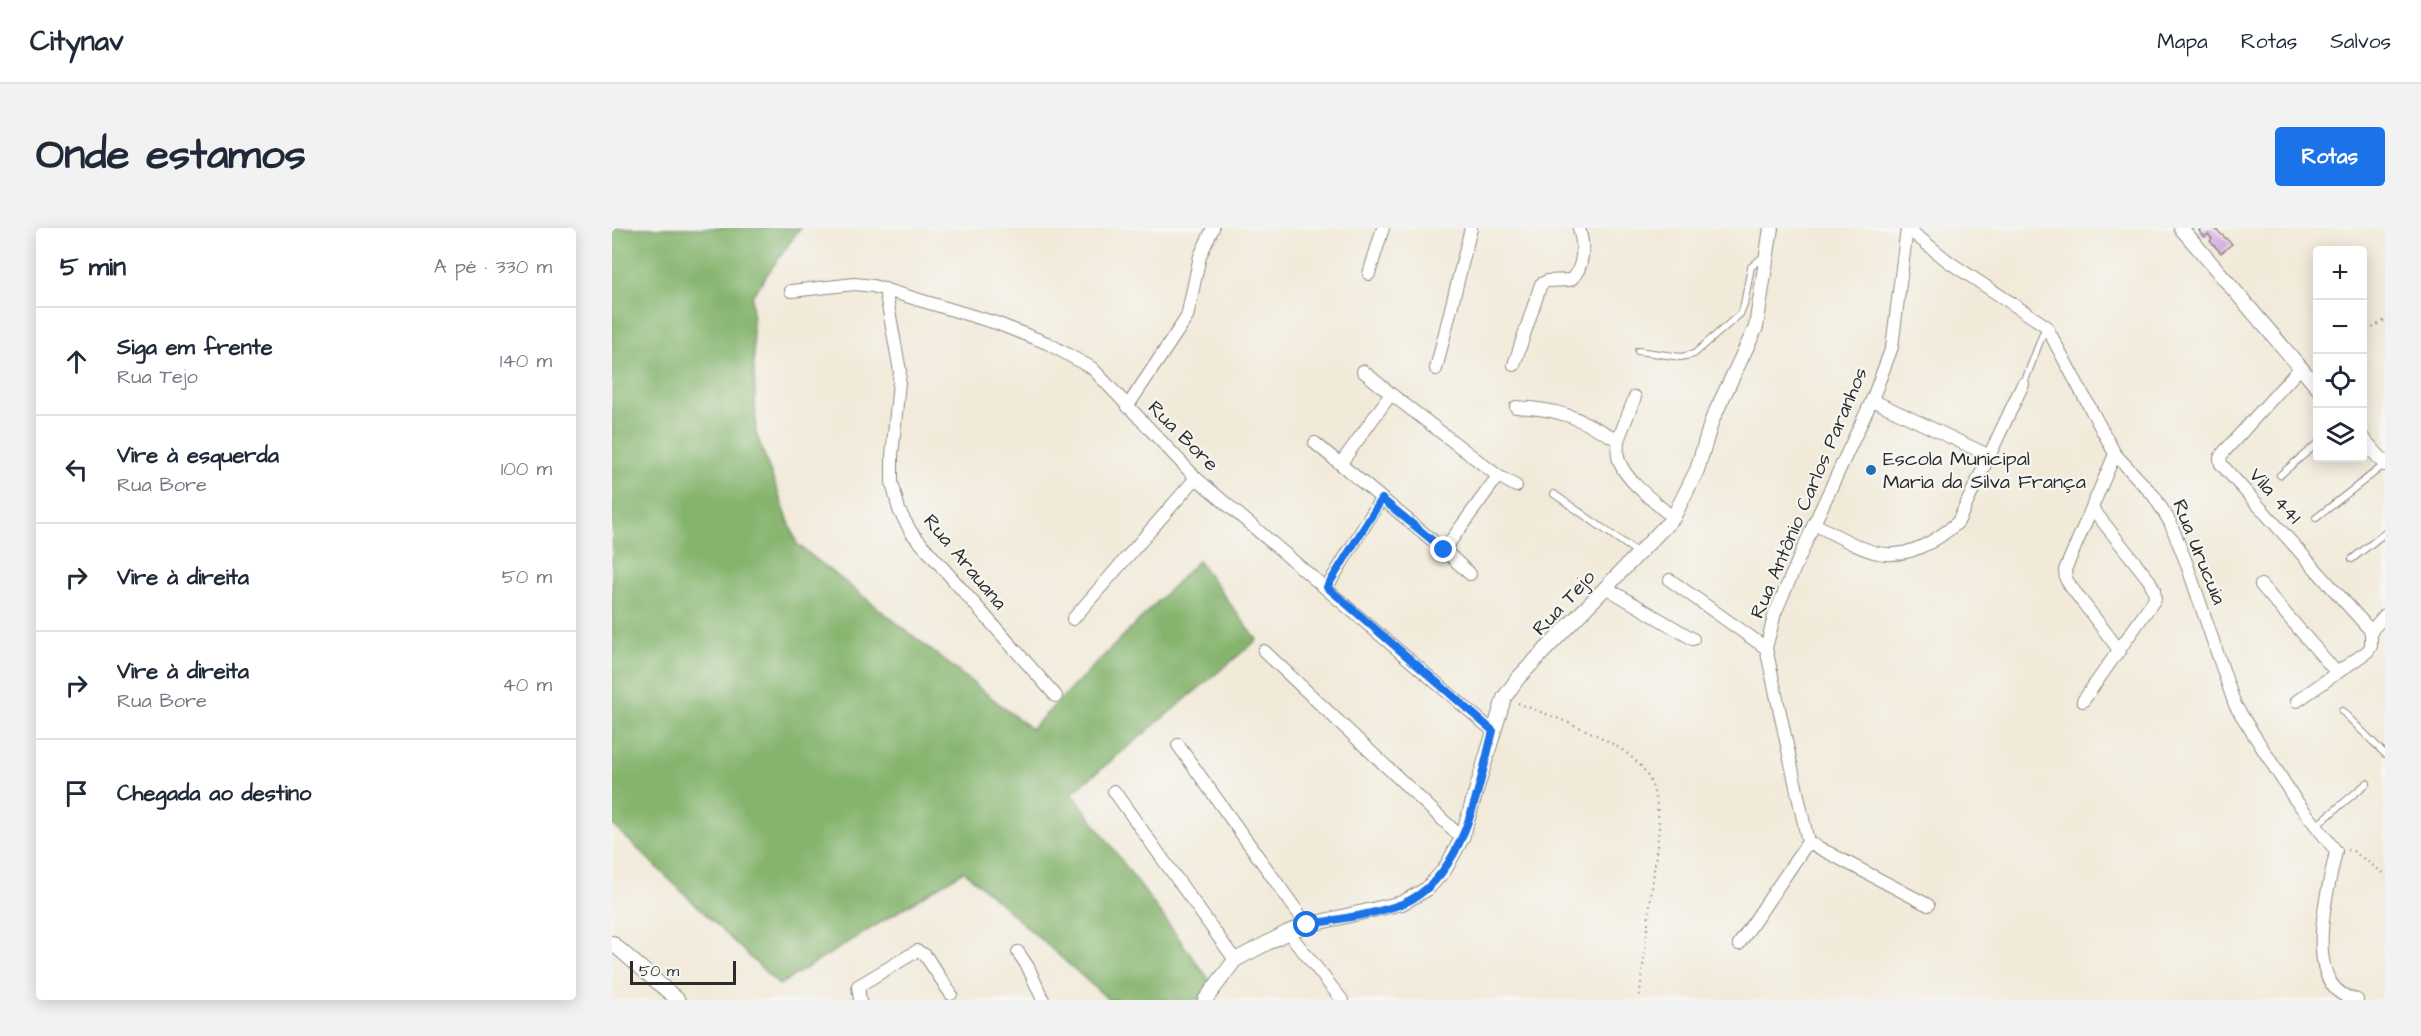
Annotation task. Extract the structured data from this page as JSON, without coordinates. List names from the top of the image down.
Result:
{
  "streets": {
    "street": [
      "Rua Bore",
      "Rua Antônio Carlos Paranhos",
      "Vila 441",
      "Rua Urucuia",
      "Rua Arauana",
      "Rua Tejo"
    ]
  },
  "crossings": [
    ["Rua Bore", "Rua Arauana"],
    ["Rua Bore", "Rua Tejo"],
    ["Rua Antônio Carlos Paranhos", "Rua Urucuia"]
  ],
  "places": ["Escola Municipal Maria da Silva França"],
  "scale_bar": "50 m",
  "page": {
    "header": "Citynav",
    "nav": ["Mapa", "Rotas", "Salvos"],
    "title": "Onde estamos",
    "buttons": "Rotas",
    "heading": ["5 min", "A pé · 330 m"],
    "map_buttons": ["+", "−"],
    "list": [
      ["Siga em frente", "Rua Tejo", "140 m"],
      ["Vire à esquerda", "Rua Bore", "100 m"],
      ["Vire à direita", "50 m"],
      ["Vire à direita", "Rua Bore", "40 m"],
      "Chegada ao destino"
    ],
    "scale": "50 m"
  }
}
